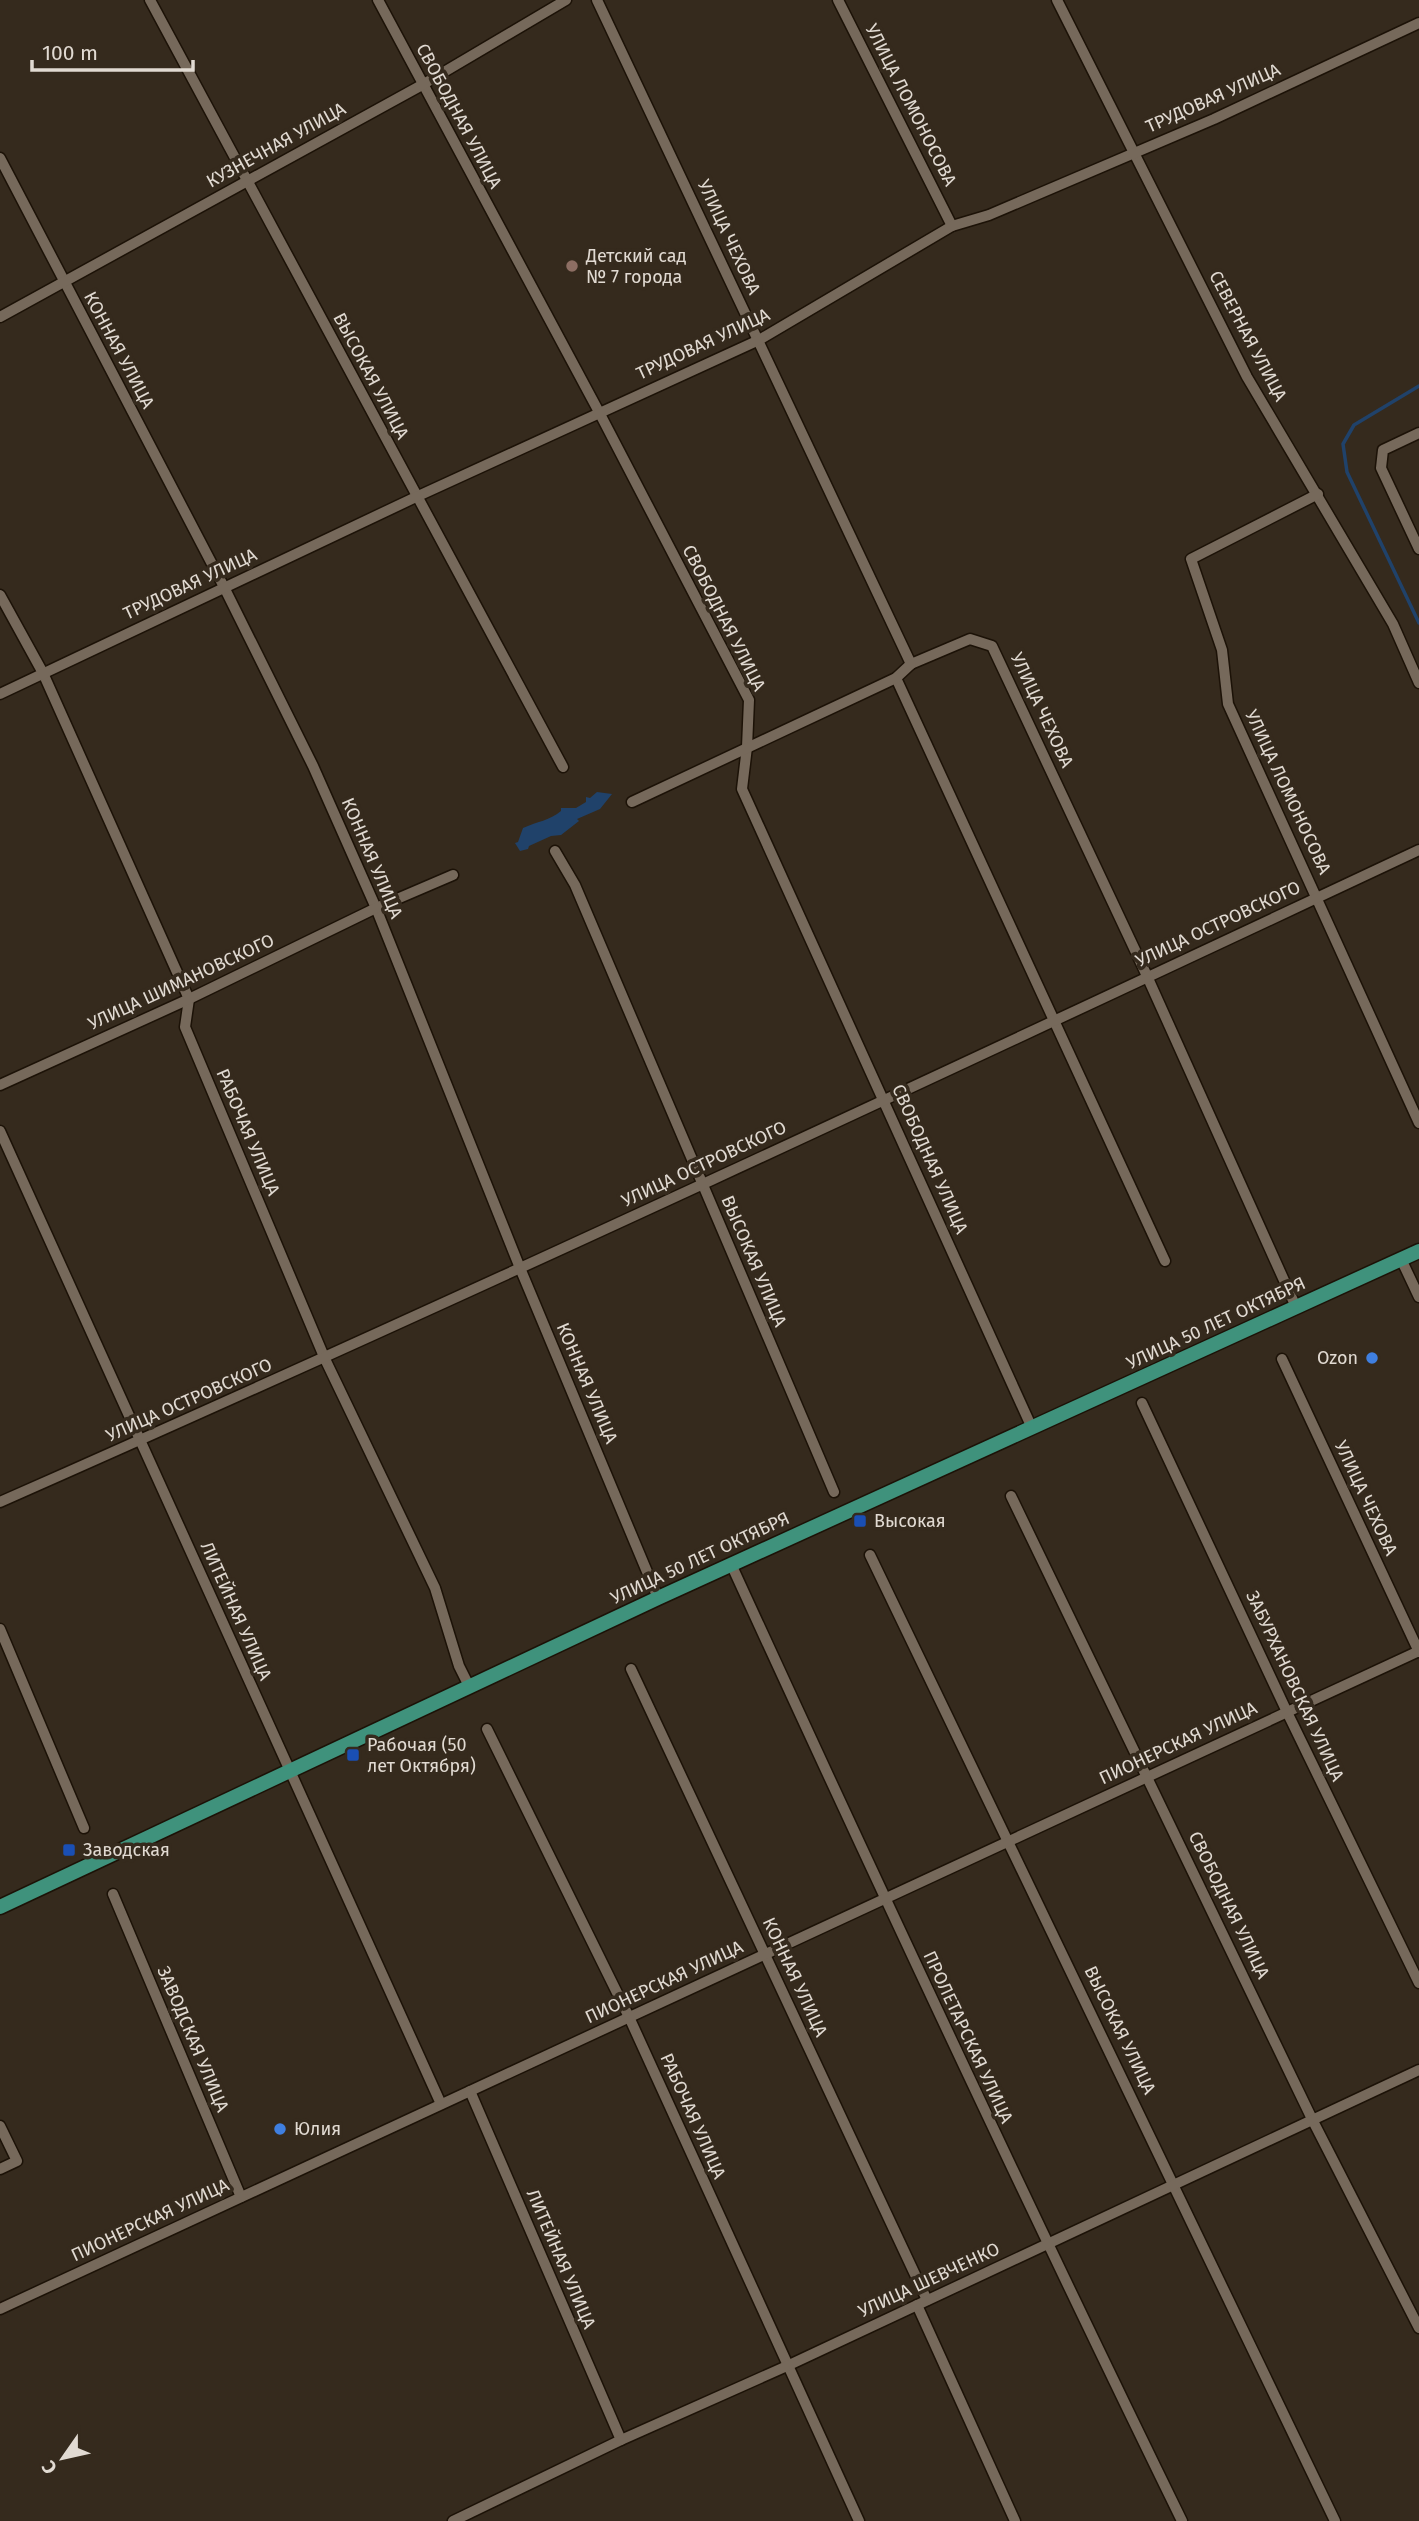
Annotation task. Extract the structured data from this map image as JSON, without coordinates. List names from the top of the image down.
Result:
{
  "streets": {
    "main road": ["УЛИЦА 50 ЛЕТ ОКТЯБРЯ"],
    "street": [
      "ТРУДОВАЯ УЛИЦА",
      "УЛИЦА ЛОМОНОСОВА",
      "СВОБОДНАЯ УЛИЦА",
      "КУЗНЕЧНАЯ УЛИЦА",
      "УЛИЦА ЧЕХОВА",
      "СЕВЕРНАЯ УЛИЦА",
      "КОННАЯ УЛИЦА",
      "ВЫСОКАЯ УЛИЦА",
      "УЛИЦА ОСТРОВСКОГО",
      "УЛИЦА ШИМАНОВСКОГО",
      "РАБОЧАЯ УЛИЦА",
      "ЛИТЕЙНАЯ УЛИЦА",
      "ЗАБУРХАНОВСКАЯ УЛИЦА",
      "ПИОНЕРСКАЯ УЛИЦА",
      "ПРОЛЕТАРСКАЯ УЛИЦА",
      "ЗАВОДСКАЯ УЛИЦА",
      "УЛИЦА ШЕВЧЕНКО"
    ]
  },
  "crossings": [
    ["ТРУДОВАЯ УЛИЦА", "УЛИЦА ЛОМОНОСОВА"],
    ["ТРУДОВАЯ УЛИЦА", "СВОБОДНАЯ УЛИЦА"],
    ["ТРУДОВАЯ УЛИЦА", "УЛИЦА ЧЕХОВА"],
    ["ТРУДОВАЯ УЛИЦА", "СЕВЕРНАЯ УЛИЦА"],
    ["ТРУДОВАЯ УЛИЦА", "КОННАЯ УЛИЦА"],
    ["ТРУДОВАЯ УЛИЦА", "ВЫСОКАЯ УЛИЦА"],
    ["ТРУДОВАЯ УЛИЦА", "РАБОЧАЯ УЛИЦА"],
    ["УЛИЦА ЛОМОНОСОВА", "СЕВЕРНАЯ УЛИЦА"],
    ["УЛИЦА ЛОМОНОСОВА", "УЛИЦА ОСТРОВСКОГО"],
    ["СВОБОДНАЯ УЛИЦА", "КУЗНЕЧНАЯ УЛИЦА"],
    ["СВОБОДНАЯ УЛИЦА", "УЛИЦА ОСТРОВСКОГО"],
    ["СВОБОДНАЯ УЛИЦА", "УЛИЦА 50 ЛЕТ ОКТЯБРЯ"],
    ["СВОБОДНАЯ УЛИЦА", "ПИОНЕРСКАЯ УЛИЦА"],
    ["СВОБОДНАЯ УЛИЦА", "УЛИЦА ШЕВЧЕНКО"],
    ["КУЗНЕЧНАЯ УЛИЦА", "КОННАЯ УЛИЦА"],
    ["КУЗНЕЧНАЯ УЛИЦА", "ВЫСОКАЯ УЛИЦА"],
    ["УЛИЦА ЧЕХОВА", "УЛИЦА ОСТРОВСКОГО"],
    ["УЛИЦА ЧЕХОВА", "УЛИЦА 50 ЛЕТ ОКТЯБРЯ"],
    ["УЛИЦА ЧЕХОВА", "ПИОНЕРСКАЯ УЛИЦА"],
    ["КОННАЯ УЛИЦА", "УЛИЦА ОСТРОВСКОГО"],
    ["КОННАЯ УЛИЦА", "УЛИЦА ШИМАНОВСКОГО"],
    ["КОННАЯ УЛИЦА", "УЛИЦА 50 ЛЕТ ОКТЯБРЯ"],
    ["КОННАЯ УЛИЦА", "ПИОНЕРСКАЯ УЛИЦА"],
    ["КОННАЯ УЛИЦА", "УЛИЦА ШЕВЧЕНКО"],
    ["ВЫСОКАЯ УЛИЦА", "УЛИЦА ОСТРОВСКОГО"],
    ["ВЫСОКАЯ УЛИЦА", "ПИОНЕРСКАЯ УЛИЦА"],
    ["ВЫСОКАЯ УЛИЦА", "УЛИЦА ШЕВЧЕНКО"],
    ["УЛИЦА ОСТРОВСКОГО", "РАБОЧАЯ УЛИЦА"],
    ["УЛИЦА ОСТРОВСКОГО", "ЛИТЕЙНАЯ УЛИЦА"],
    ["УЛИЦА ШИМАНОВСКОГО", "РАБОЧАЯ УЛИЦА"],
    ["РАБОЧАЯ УЛИЦА", "УЛИЦА 50 ЛЕТ ОКТЯБРЯ"],
    ["РАБОЧАЯ УЛИЦА", "ПИОНЕРСКАЯ УЛИЦА"],
    ["РАБОЧАЯ УЛИЦА", "УЛИЦА ШЕВЧЕНКО"],
    ["УЛИЦА 50 ЛЕТ ОКТЯБРЯ", "ЛИТЕЙНАЯ УЛИЦА"],
    ["УЛИЦА 50 ЛЕТ ОКТЯБРЯ", "ПРОЛЕТАРСКАЯ УЛИЦА"],
    ["ЛИТЕЙНАЯ УЛИЦА", "ПИОНЕРСКАЯ УЛИЦА"],
    ["ЛИТЕЙНАЯ УЛИЦА", "УЛИЦА ШЕВЧЕНКО"],
    ["ЗАБУРХАНОВСКАЯ УЛИЦА", "ПИОНЕРСКАЯ УЛИЦА"],
    ["ПИОНЕРСКАЯ УЛИЦА", "ПРОЛЕТАРСКАЯ УЛИЦА"],
    ["ПИОНЕРСКАЯ УЛИЦА", "ЗАВОДСКАЯ УЛИЦА"],
    ["ПРОЛЕТАРСКАЯ УЛИЦА", "УЛИЦА ШЕВЧЕНКО"]
  ],
  "places": {
    "other": ["Детский сад № 7 города", "Ozon", "Юлия"],
    "transit": ["Высокая", "Рабочая (50 лет Октября)", "Заводская"]
  },
  "scale_bar": "100 m",
  "north": "bottom left"
}
